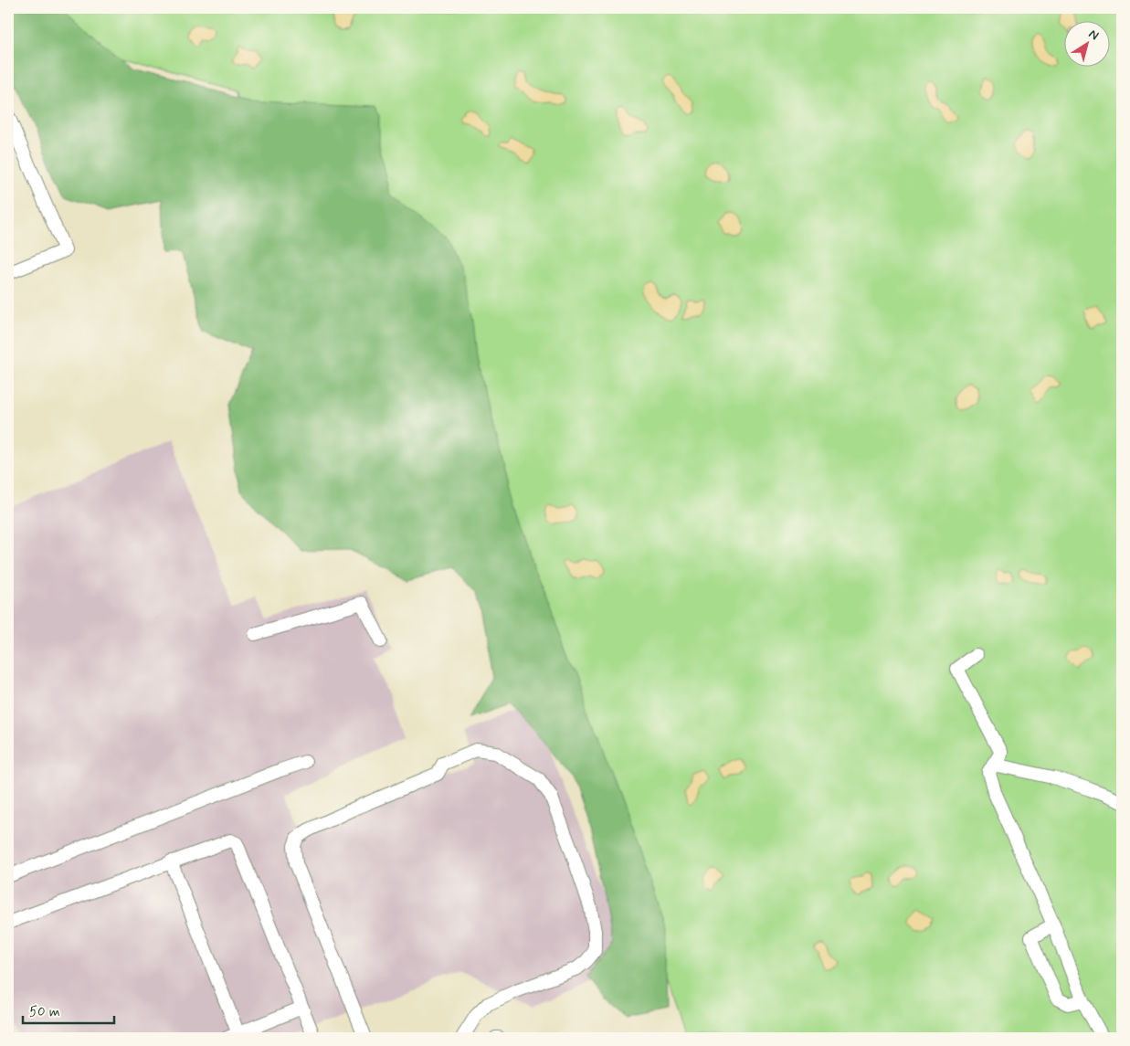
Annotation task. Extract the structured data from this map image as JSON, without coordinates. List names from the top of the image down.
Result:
{
  "scale_bar": "50 m",
  "north": "top right"
}
